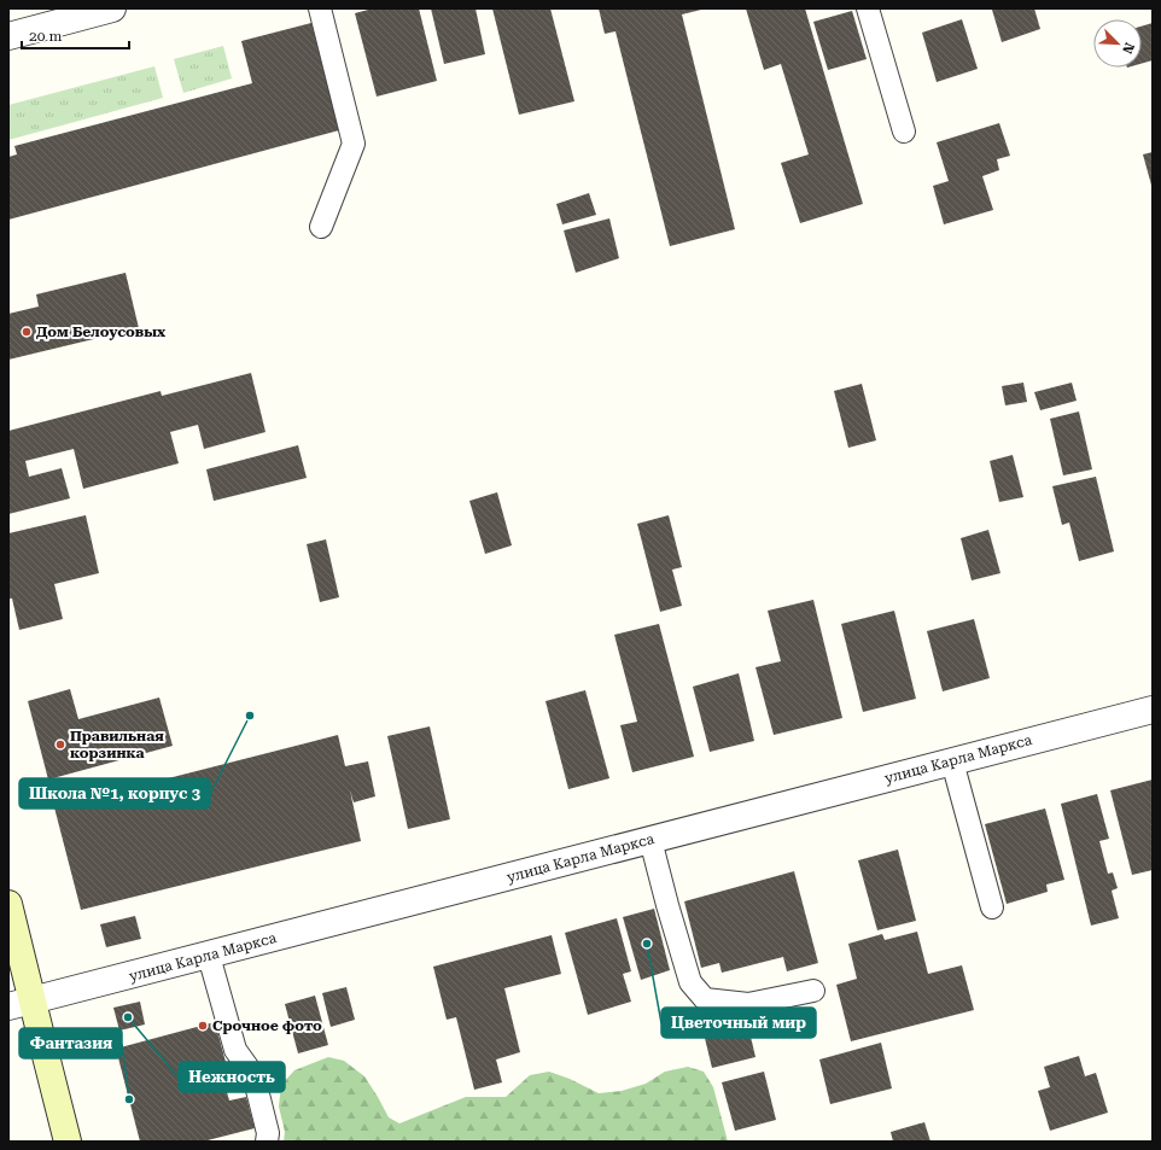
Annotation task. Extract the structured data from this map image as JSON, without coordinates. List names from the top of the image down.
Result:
{
  "streets": {
    "street": ["улица Карла Маркса"]
  },
  "places": [
    "Дом Белоусовых",
    "Школа №1, корпус 3",
    "Правильная корзинка",
    "Цветочный мир",
    "Нежность",
    "Срочное фото",
    "Фантазия"
  ],
  "scale_bar": "20 m",
  "north": "bottom right"
}
